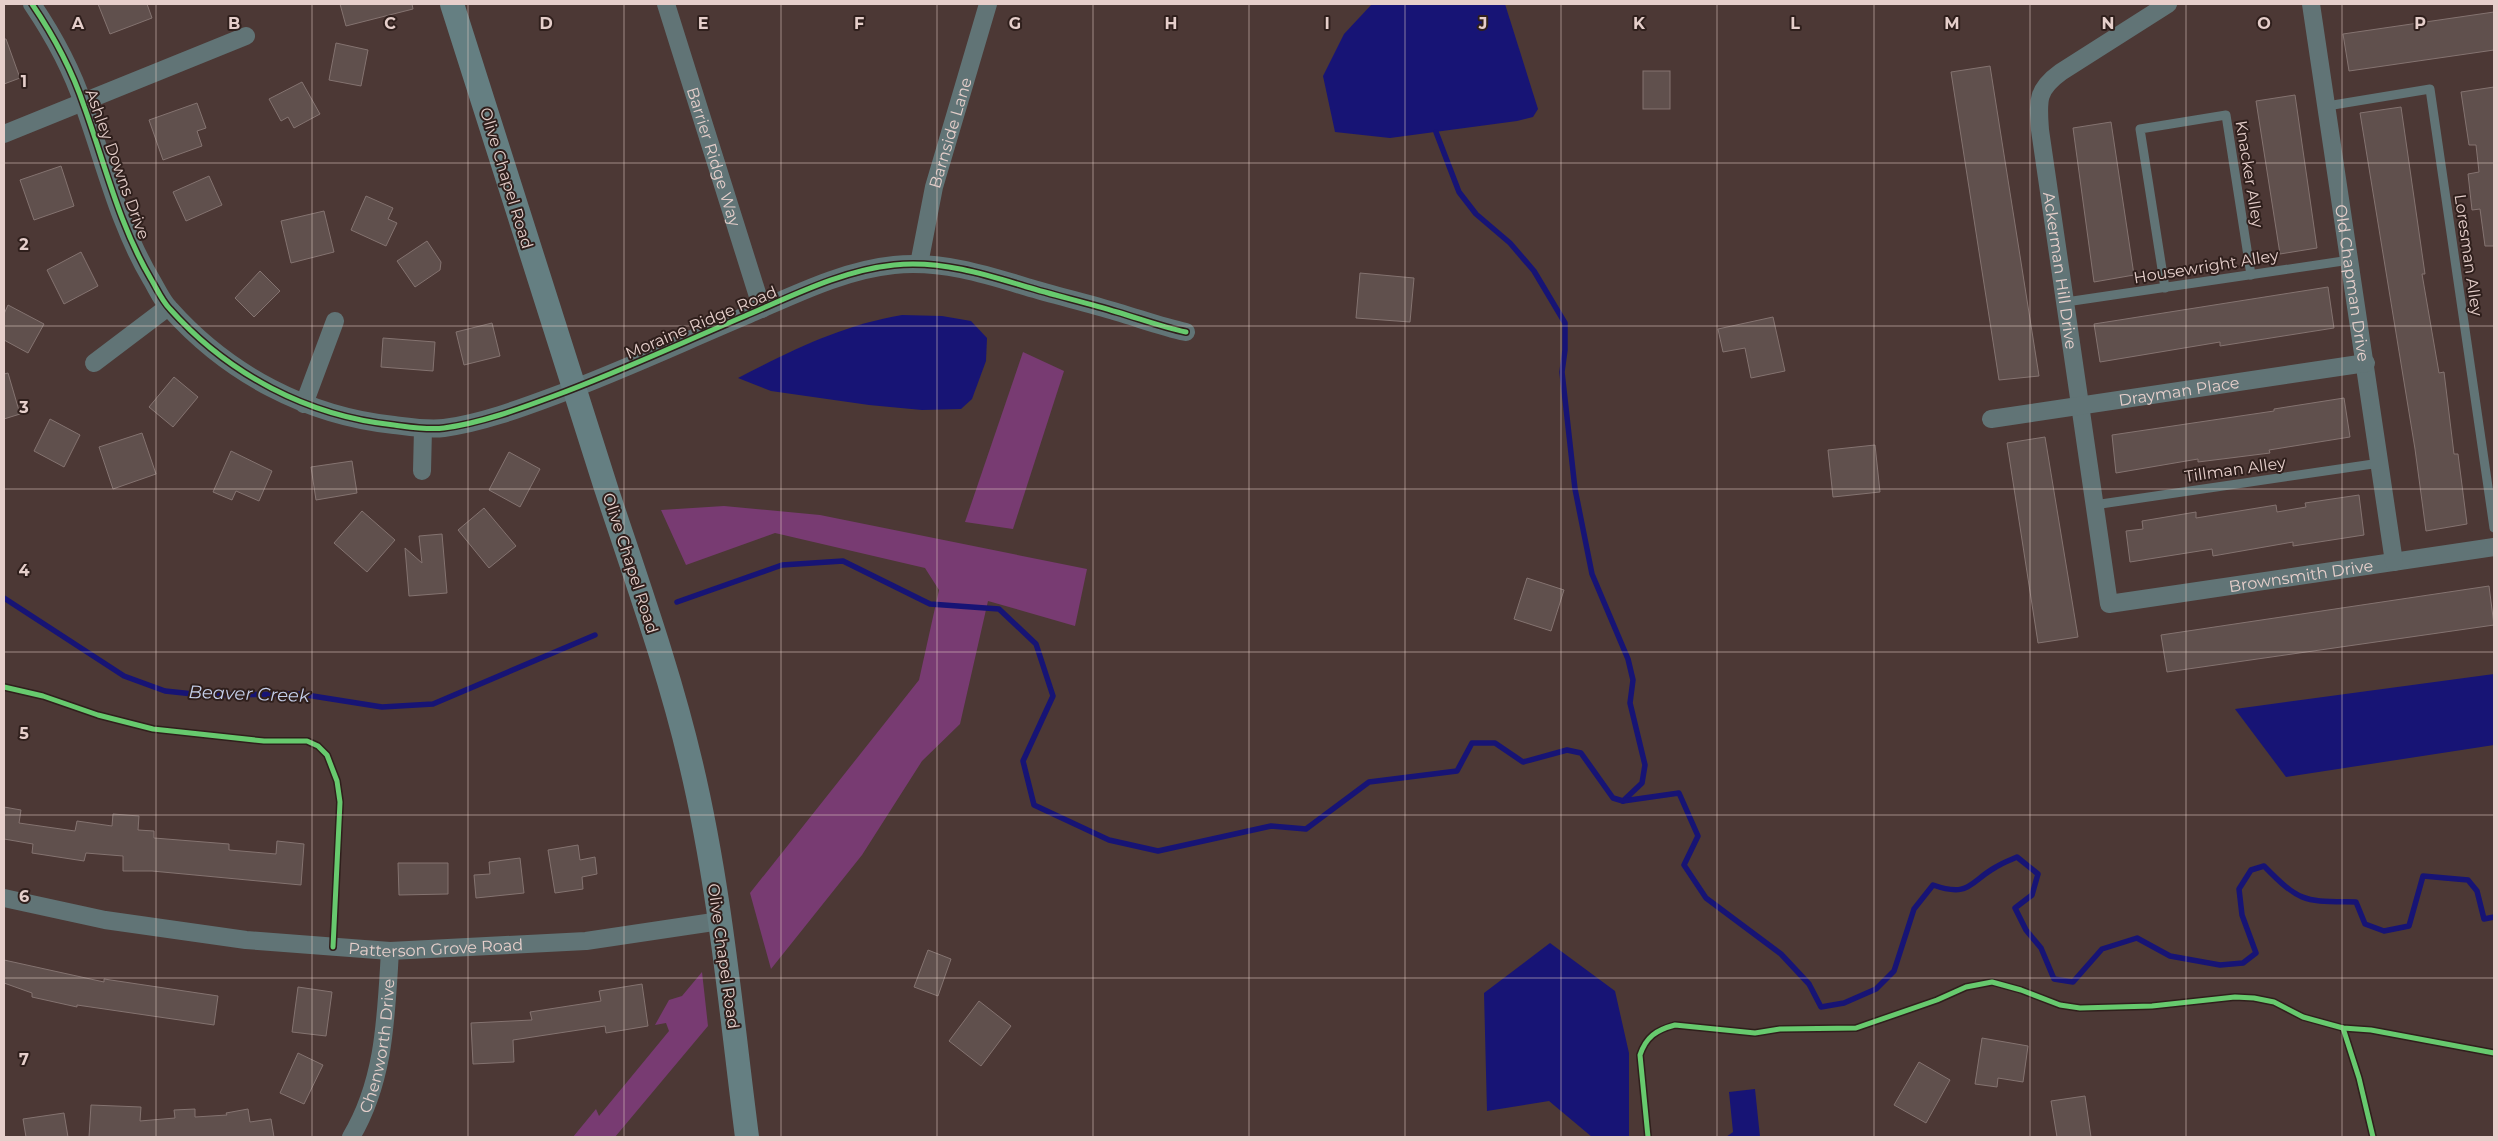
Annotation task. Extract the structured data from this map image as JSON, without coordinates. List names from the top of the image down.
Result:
{
  "streets": {
    "main road": ["Olive Chapel Road"],
    "street": [
      "Barnside Lane",
      "Barrier Ridge Way",
      "Ashley Downs Drive",
      "Ackerman Hill Drive",
      "Old Chapman Drive",
      "Moraine Ridge Road",
      "Drayman Place",
      "Brownsmith Drive",
      "Patterson Grove Road",
      "Chenworth Drive"
    ],
    "lane": [
      "Knacker Alley",
      "Loresman Alley",
      "Housewright Alley",
      "Tillman Alley"
    ]
  },
  "crossings": [
    ["Barnside Lane", "Moraine Ridge Road"],
    ["Barrier Ridge Way", "Moraine Ridge Road"],
    ["Ashley Downs Drive", "Olive Chapel Road"],
    ["Ashley Downs Drive", "Moraine Ridge Road"],
    ["Knacker Alley", "Housewright Alley"],
    ["Olive Chapel Road", "Moraine Ridge Road"],
    ["Olive Chapel Road", "Patterson Grove Road"],
    ["Loresman Alley", "Old Chapman Drive"],
    ["Housewright Alley", "Ackerman Hill Drive"],
    ["Housewright Alley", "Old Chapman Drive"],
    ["Ackerman Hill Drive", "Drayman Place"],
    ["Ackerman Hill Drive", "Tillman Alley"],
    ["Ackerman Hill Drive", "Brownsmith Drive"],
    ["Old Chapman Drive", "Drayman Place"],
    ["Old Chapman Drive", "Tillman Alley"],
    ["Old Chapman Drive", "Brownsmith Drive"],
    ["Patterson Grove Road", "Chenworth Drive"]
  ],
  "water": ["Beaver Creek"],
  "grid": {
    "columns": [
      "A",
      "B",
      "C",
      "D",
      "E",
      "F",
      "G",
      "H",
      "I",
      "J",
      "K",
      "L",
      "M",
      "N",
      "O",
      "P"
    ],
    "rows": [
      "1",
      "2",
      "3",
      "4",
      "5",
      "6",
      "7"
    ]
  }
}
